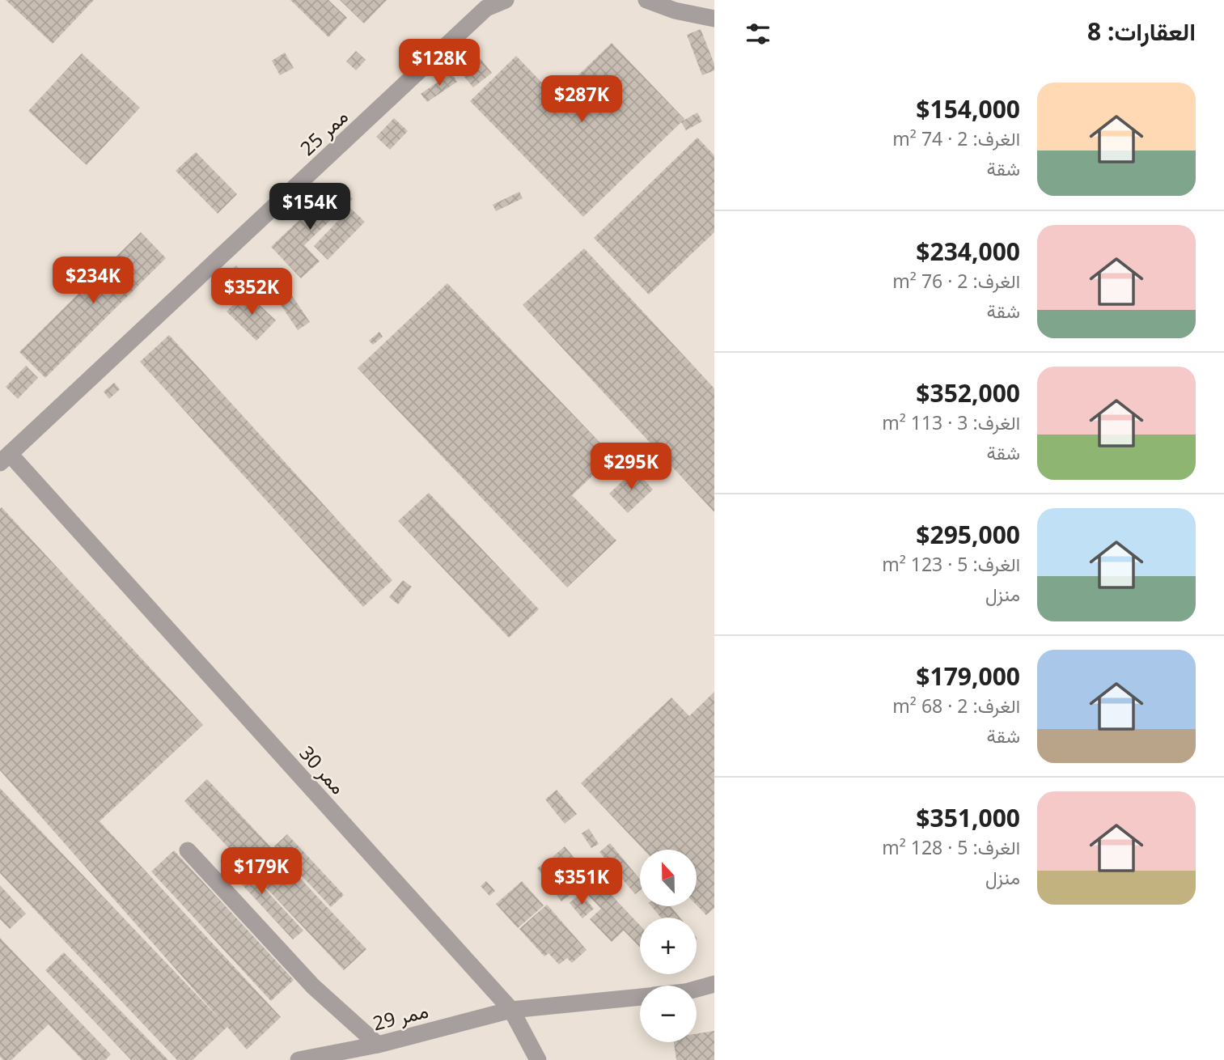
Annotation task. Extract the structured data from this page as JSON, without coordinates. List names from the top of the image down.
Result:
{
  "streets": {
    "lane": ["ممر 25", "ممر 30", "ممر 29"]
  },
  "crossings": [
    ["ممر 25", "ممر 30"],
    ["ممر 30", "ممر 29"]
  ],
  "north": "top",
  "page": {
    "heading": "العقارات: 8",
    "price": [
      "$128K",
      "$287K",
      "$154K",
      "$234K",
      "$352K",
      "$295K",
      "$179K",
      "$351K"
    ],
    "list": [
      {
        "name": "$154,000",
        "note": "الغرف: 2 · 74 m² · شقة"
      },
      {
        "name": "$234,000",
        "note": "الغرف: 2 · 76 m² · شقة"
      },
      {
        "name": "$352,000",
        "note": "الغرف: 3 · 113 m² · شقة"
      },
      {
        "name": "$295,000",
        "note": "الغرف: 5 · 123 m² · منزل"
      },
      {
        "name": "$179,000",
        "note": "الغرف: 2 · 68 m² · شقة"
      },
      {
        "name": "$351,000",
        "note": "الغرف: 5 · 128 m² · منزل"
      }
    ],
    "map_buttons": ["+", "−"]
  }
}
